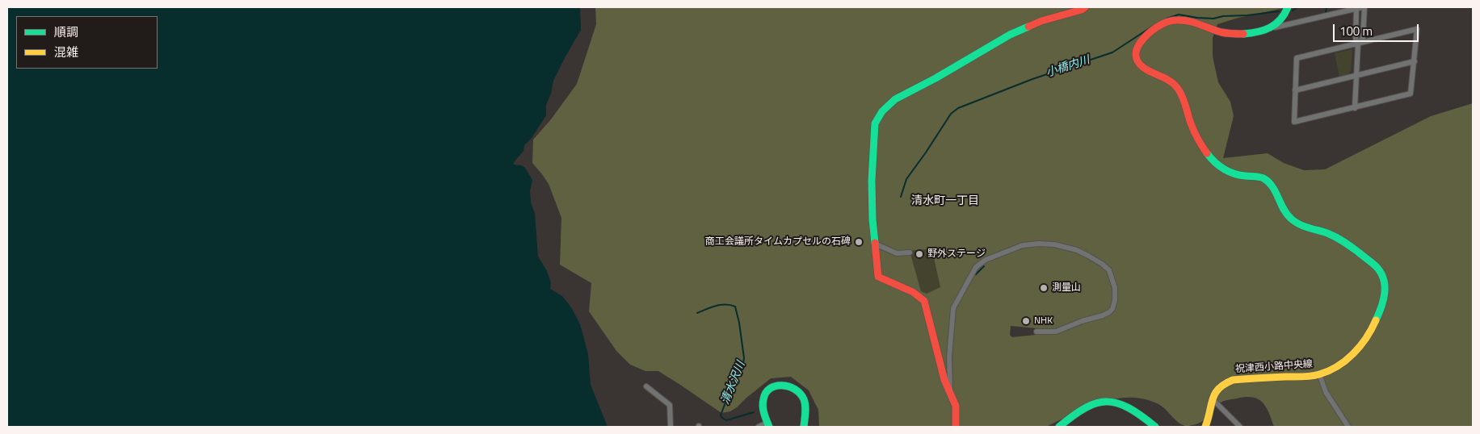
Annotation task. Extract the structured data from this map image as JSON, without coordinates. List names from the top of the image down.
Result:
{
  "streets": {
    "main road": ["祝津西小路中央線"]
  },
  "districts": ["清水町一丁目"],
  "water": ["小橋内川", "清水沢川"],
  "places": [
    "商工会議所タイムカプセルの石碑",
    "野外ステージ",
    "測量山",
    "NHK"
  ],
  "legend": ["順調", "混雑"],
  "scale_bar": "100 m"
}
